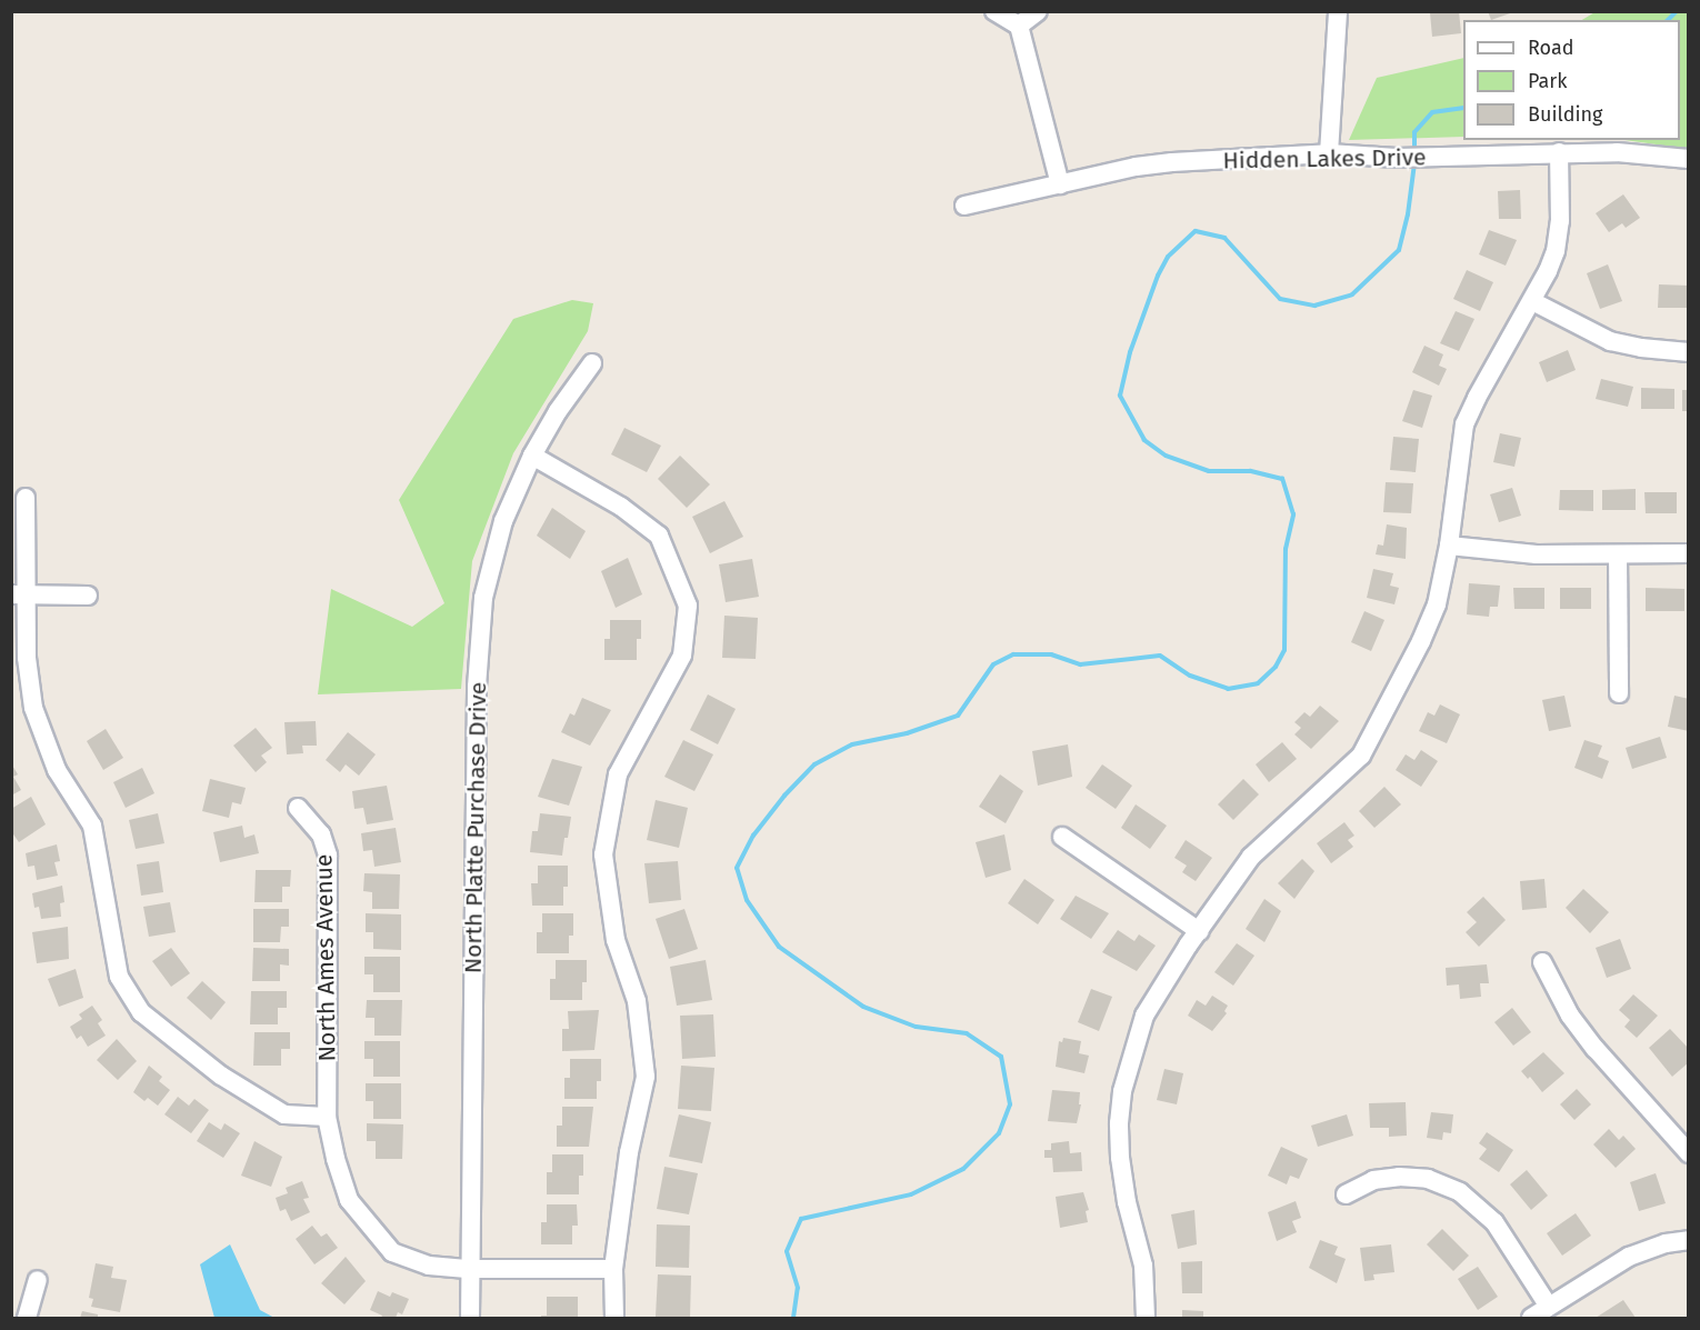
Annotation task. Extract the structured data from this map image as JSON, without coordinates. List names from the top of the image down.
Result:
{
  "streets": {
    "street": ["Hidden Lakes Drive", "North Platte Purchase Drive", "North Ames Avenue"]
  },
  "crossings": [
    ["North Platte Purchase Drive", "North Ames Avenue"]
  ],
  "legend": ["Road", "Park", "Building"]
}
